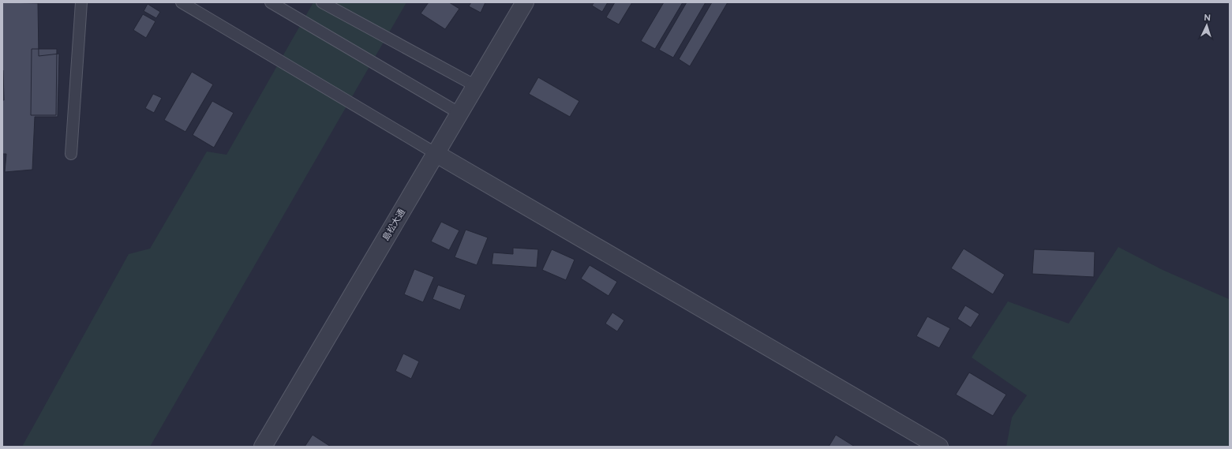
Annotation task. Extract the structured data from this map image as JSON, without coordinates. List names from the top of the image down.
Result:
{
  "streets": {
    "street": ["島松大通"]
  },
  "north": "top"
}
